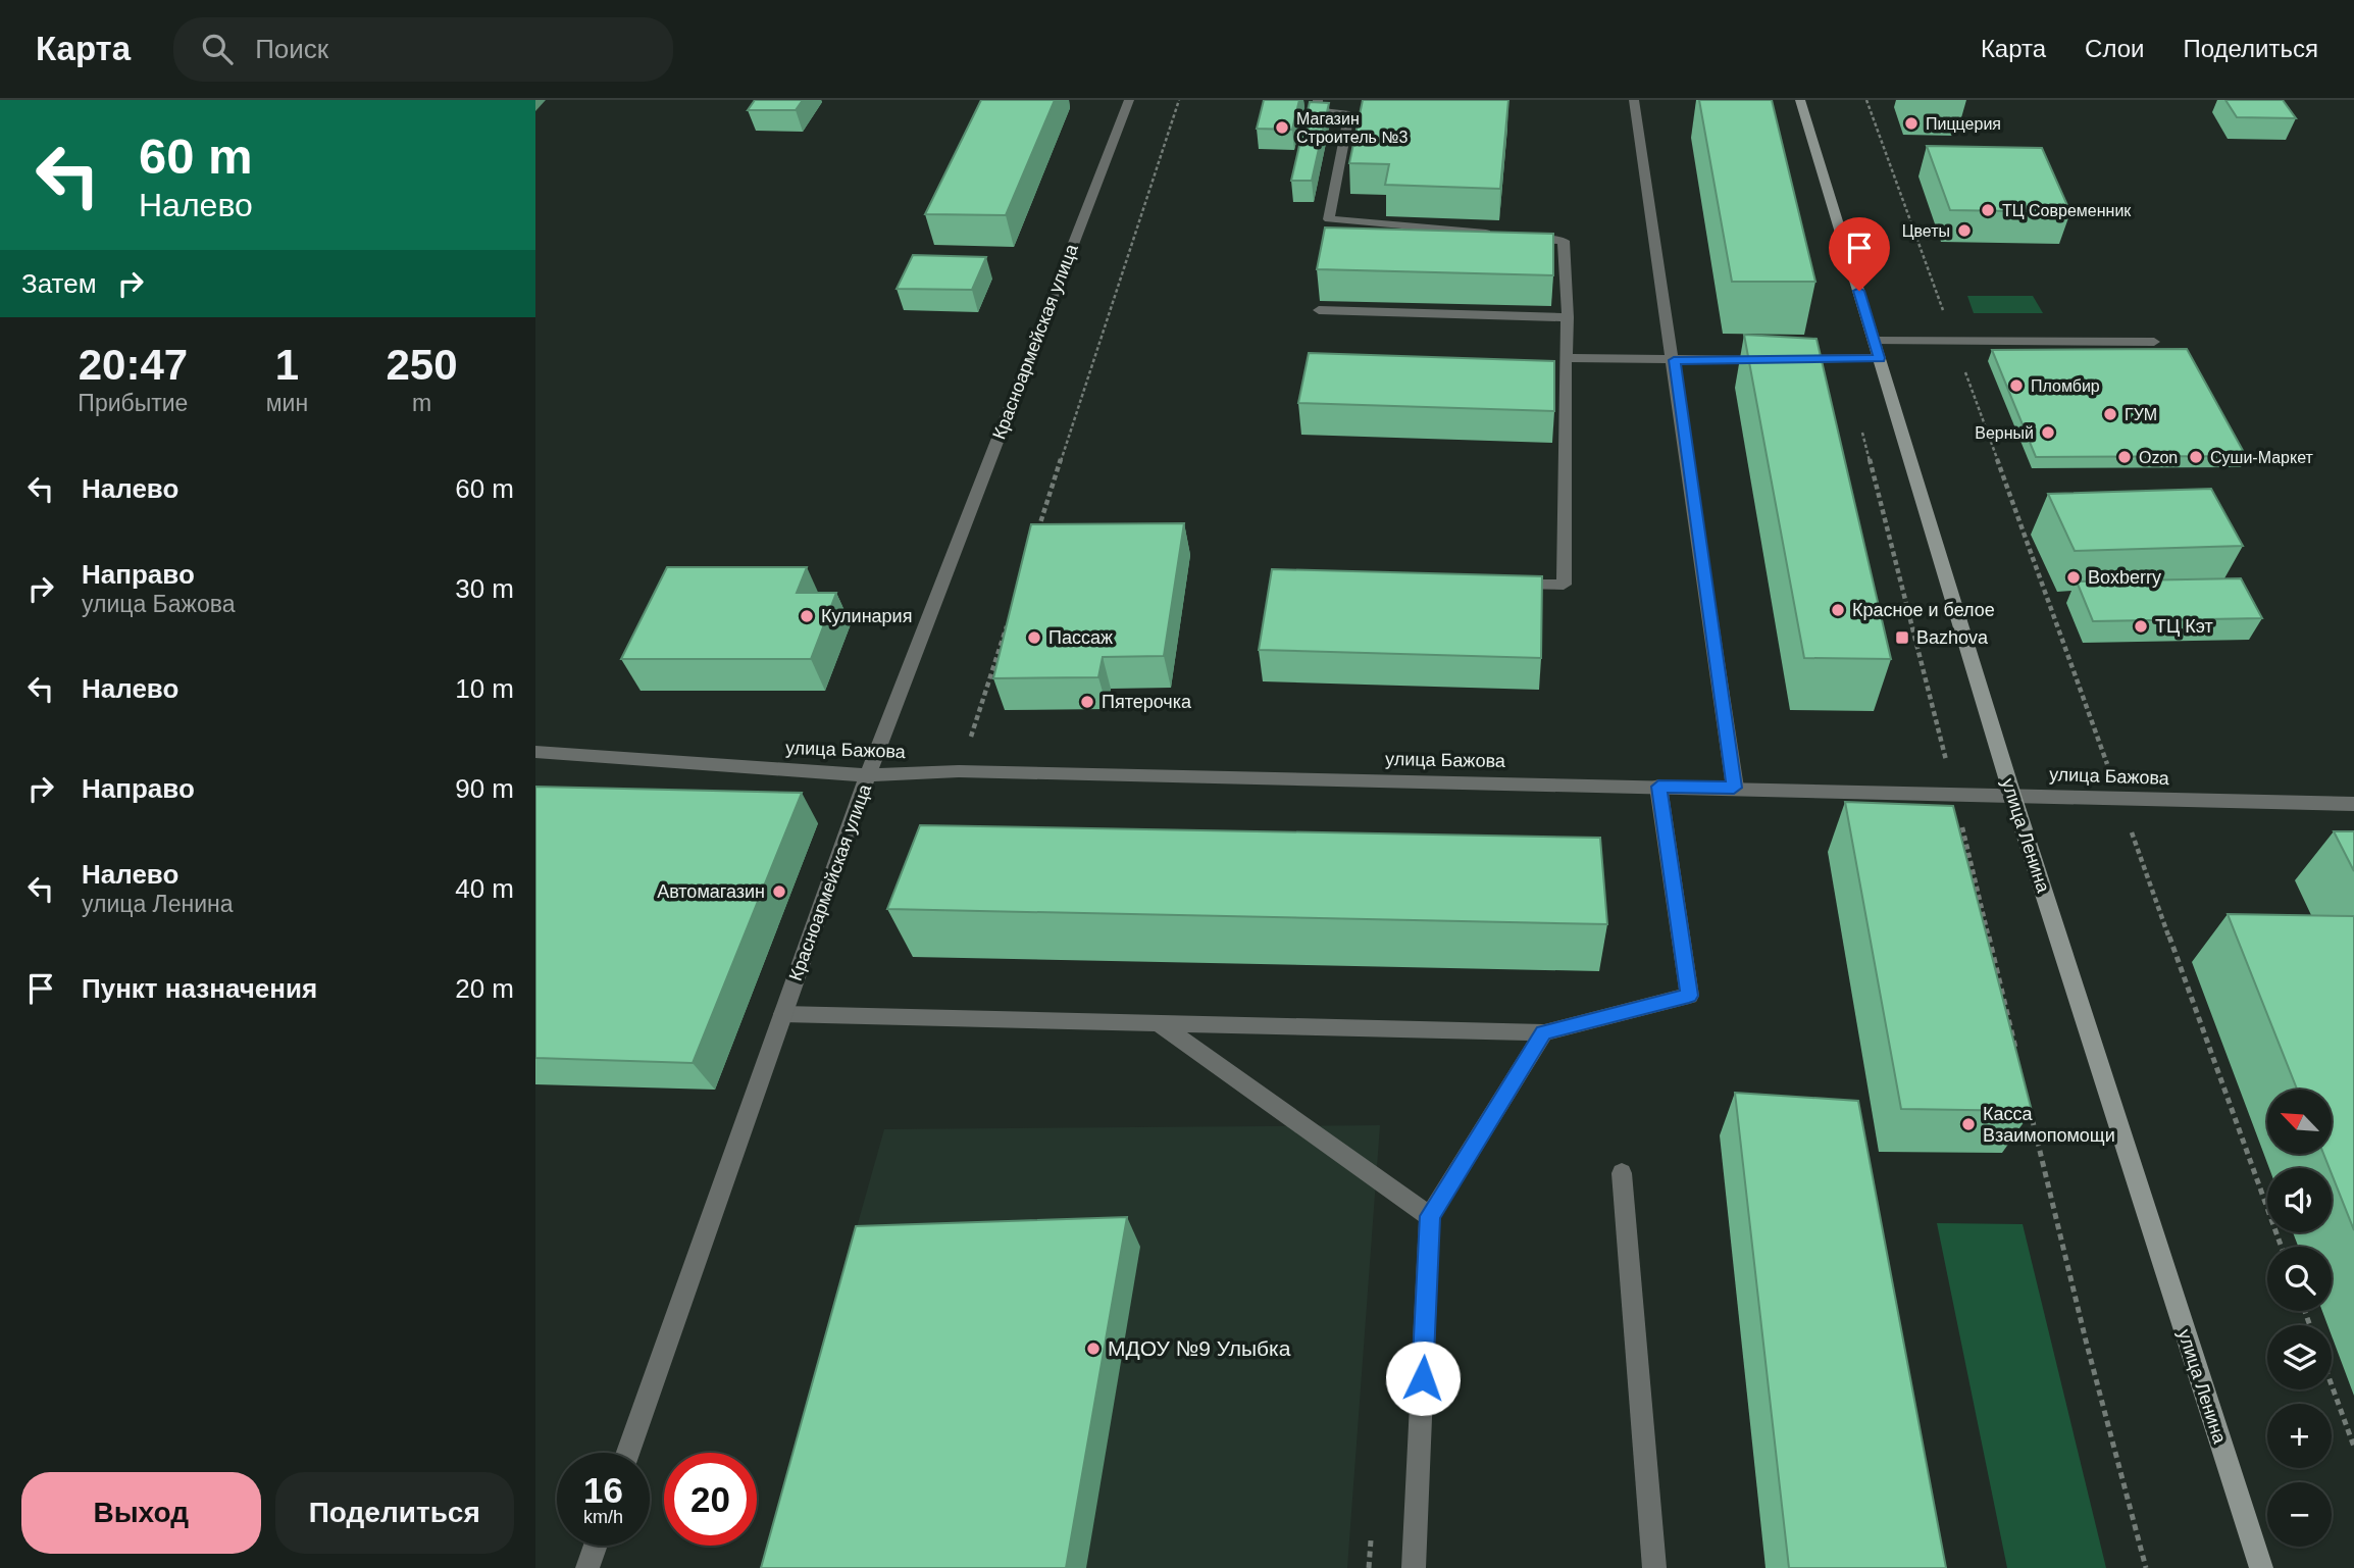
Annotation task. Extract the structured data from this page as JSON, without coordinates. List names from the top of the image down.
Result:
{
  "streets": {
    "street": ["Красноармейская улица", "улица Бажова", "улица Ленина"]
  },
  "crossings": [
    ["Красноармейская улица", "улица Бажова"],
    ["улица Бажова", "улица Ленина"]
  ],
  "places": {
    "other": [
      "Пиццерия",
      "Магазин Строитель №3",
      "ТЦ Современник",
      "Цветы",
      "Пломбир",
      "ГУМ",
      "Верный",
      "Ozon",
      "Суши-Маркет",
      "Boxberry",
      "Красное и белое",
      "Кулинария",
      "ТЦ Кэт",
      "Пассаж",
      "Пятерочка",
      "Автомагазин",
      "Касса Взаимопомощи",
      "МДОУ №9 Улыбка"
    ],
    "transit": ["Bazhova"]
  },
  "north": "top left",
  "page": {
    "header": "Карта",
    "search": "Поиск",
    "nav": ["Карта", "Слои", "Поделиться"],
    "turn": ["60 m", "Налево"],
    "then": "Затем",
    "eta": [
      "20:47",
      "Прибытие",
      "1",
      "мин",
      "250",
      "m"
    ],
    "list": [
      {
        "name": "Налево",
        "value": "60 m"
      },
      {
        "name": "Направо",
        "note": "улица Бажова",
        "value": "30 m"
      },
      {
        "name": "Налево",
        "value": "10 m"
      },
      {
        "name": "Направо",
        "value": "90 m"
      },
      {
        "name": "Налево",
        "note": "улица Ленина",
        "value": "40 m"
      },
      {
        "name": "Пункт назначения",
        "value": "20 m"
      }
    ],
    "map_buttons": ["+", "−"],
    "speed": "16 km/h",
    "limit": "20",
    "buttons": ["Выход", "Поделиться"]
  }
}
